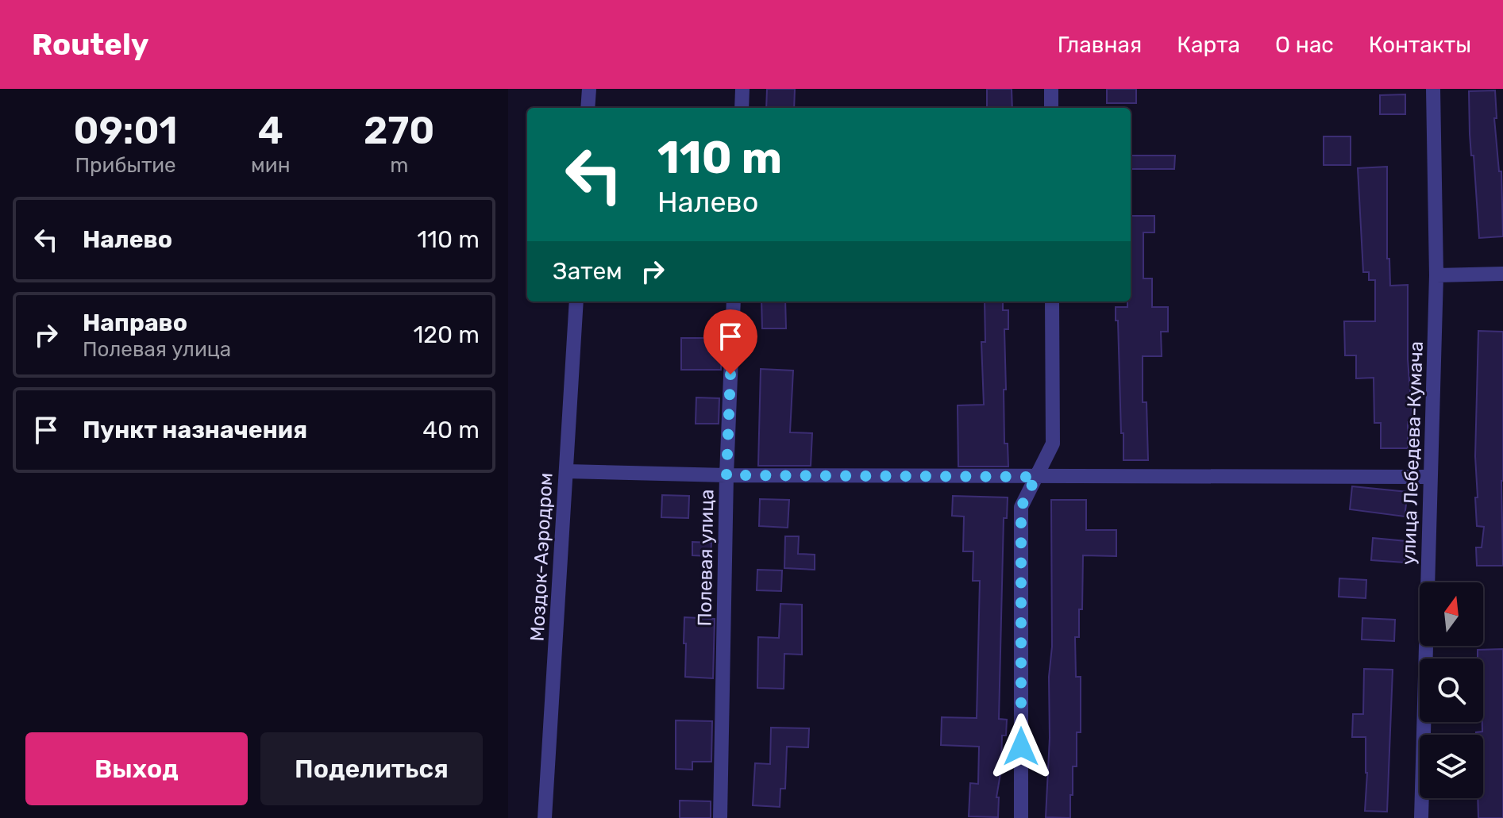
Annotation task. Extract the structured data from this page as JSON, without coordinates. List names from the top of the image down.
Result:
{
  "streets": {
    "street": ["улица Лебедева-Кумача", "Моздок-Аэродром", "Полевая улица"]
  },
  "north": "top",
  "page": {
    "header": "Routely",
    "nav": [
      "Главная",
      "Карта",
      "О нас",
      "Контакты"
    ],
    "eta": [
      "09:01",
      "Прибытие",
      "4",
      "мин",
      "270",
      "m"
    ],
    "turn": ["110 m", "Налево"],
    "list": [
      {
        "name": "Налево",
        "value": "110 m"
      },
      {
        "name": "Направо",
        "note": "Полевая улица",
        "value": "120 m"
      },
      {
        "name": "Пункт назначения",
        "value": "40 m"
      }
    ],
    "then": "Затем",
    "buttons": ["Выход", "Поделиться"]
  }
}
